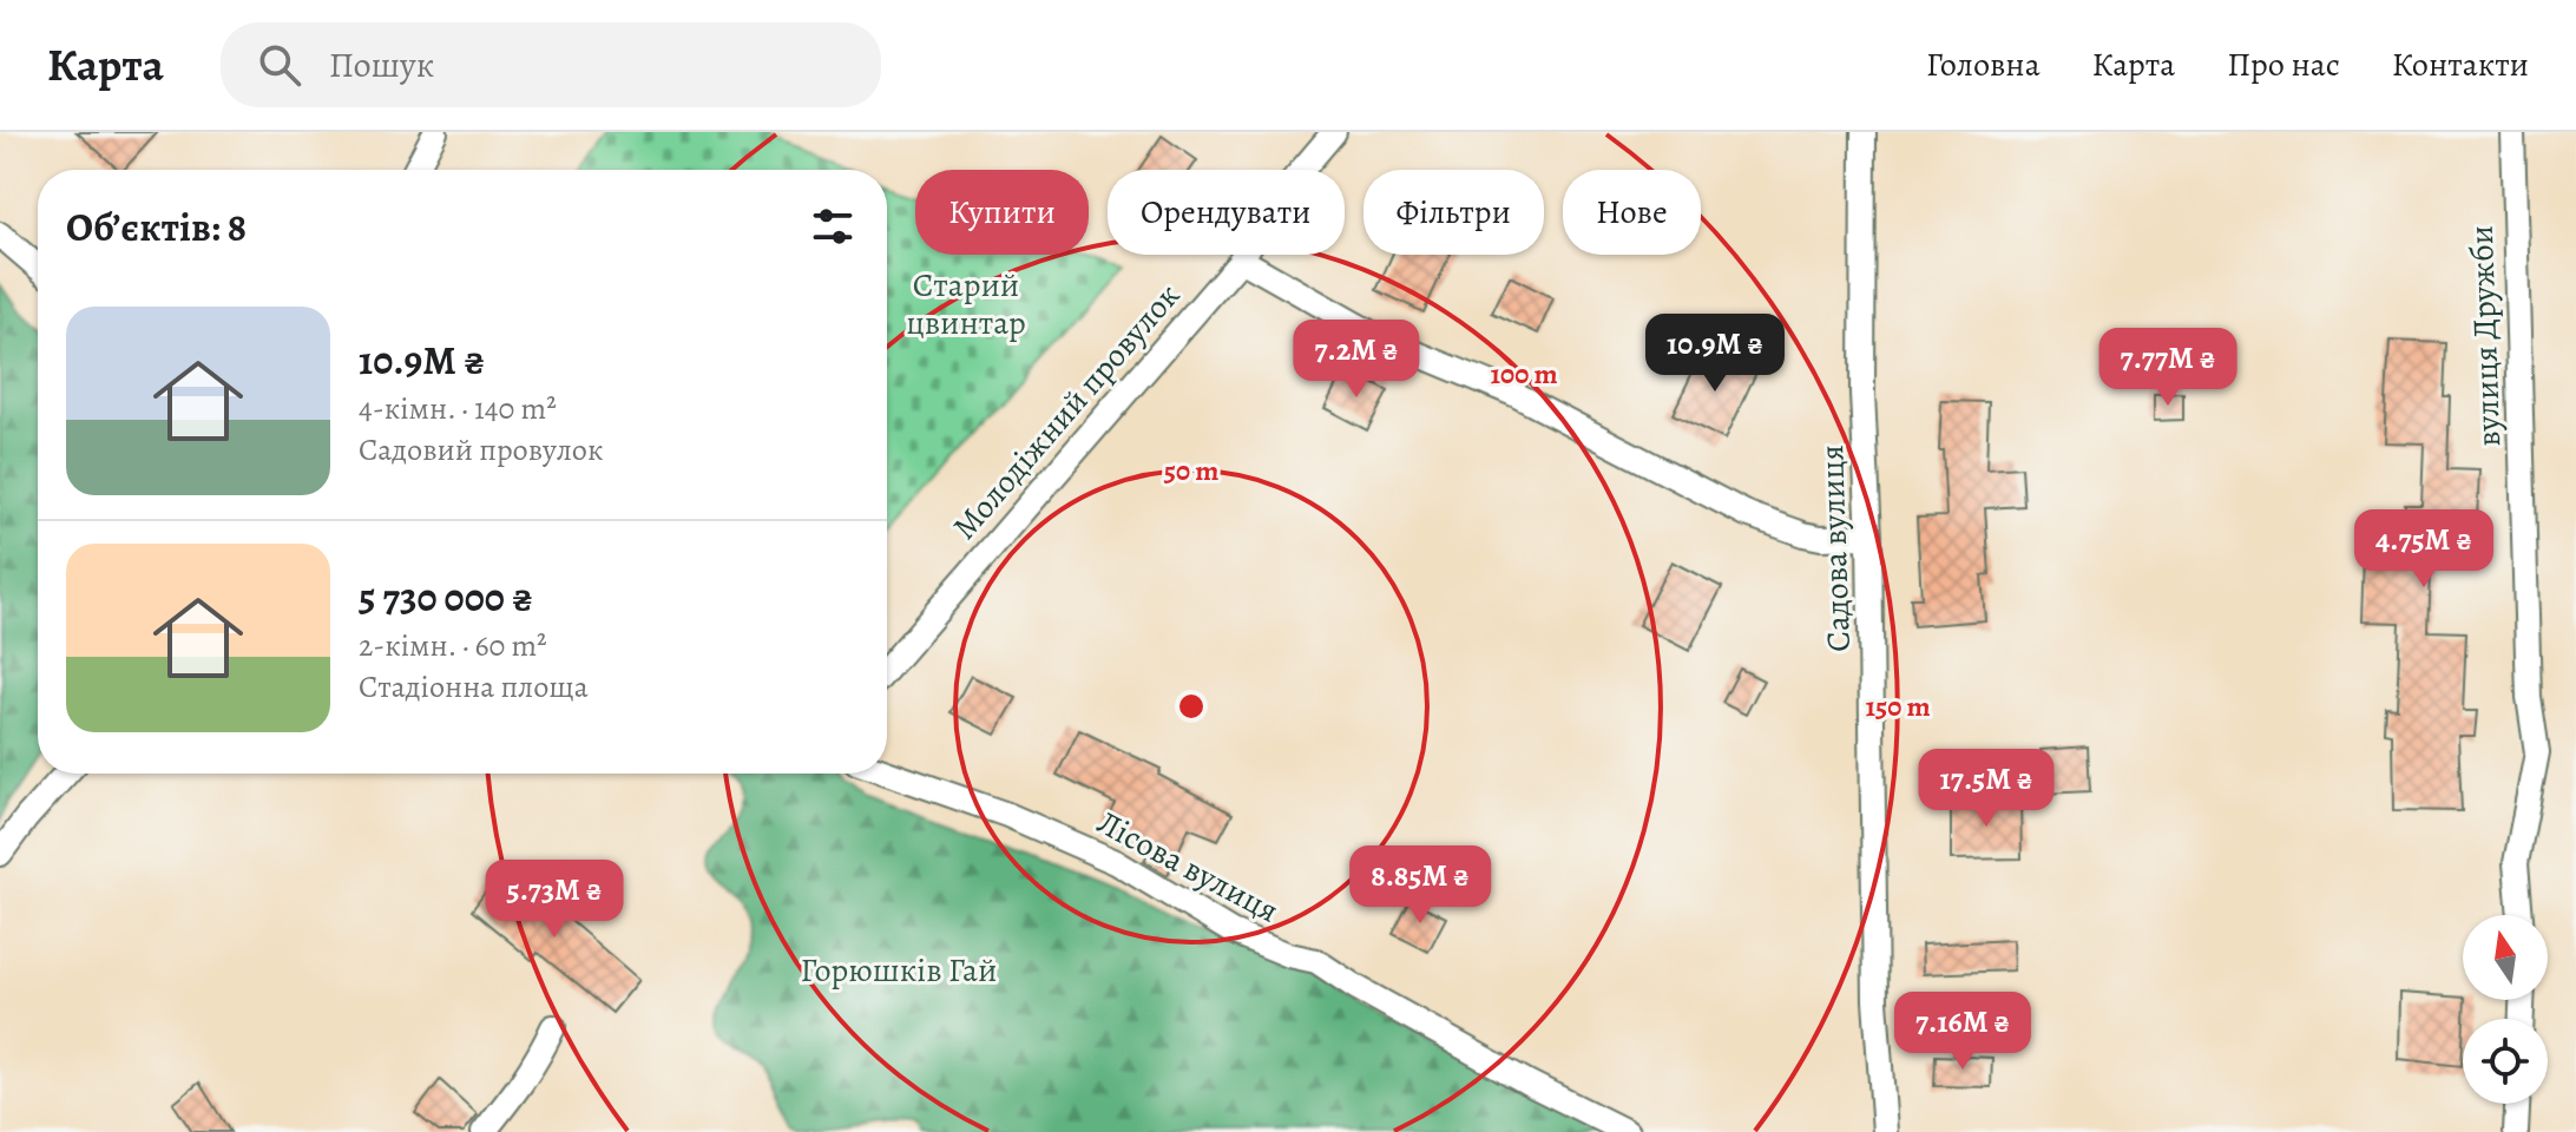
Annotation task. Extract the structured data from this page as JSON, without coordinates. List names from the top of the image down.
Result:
{
  "streets": {
    "street": [
      "вулиця Дружби",
      "Молодіжний провулок",
      "Садова вулиця",
      "Лісова вулиця"
    ]
  },
  "parks": ["Старий цвинтар", "Горюшків Гай"],
  "north": "top",
  "page": {
    "header": "Карта",
    "search": "Пошук",
    "nav": [
      "Головна",
      "Карта",
      "Про нас",
      "Контакти"
    ],
    "chip": [
      "Купити",
      "Орендувати",
      "Фільтри",
      "Нове"
    ],
    "heading": "Об’єктів: 8",
    "list": [
      {
        "name": "10.9M ₴",
        "note": "4-кімн. · 140 m² · Садовий провулок"
      },
      {
        "name": "5 730 000 ₴",
        "note": "2-кімн. · 60 m² · Стадіонна площа"
      }
    ],
    "price": [
      "10.9M ₴",
      "7.2M ₴",
      "7.77M ₴",
      "4.75M ₴",
      "17.5M ₴",
      "8.85M ₴",
      "5.73M ₴",
      "7.16M ₴"
    ]
  },
  "rings": ["100 m", "50 m", "150 m"]
}
